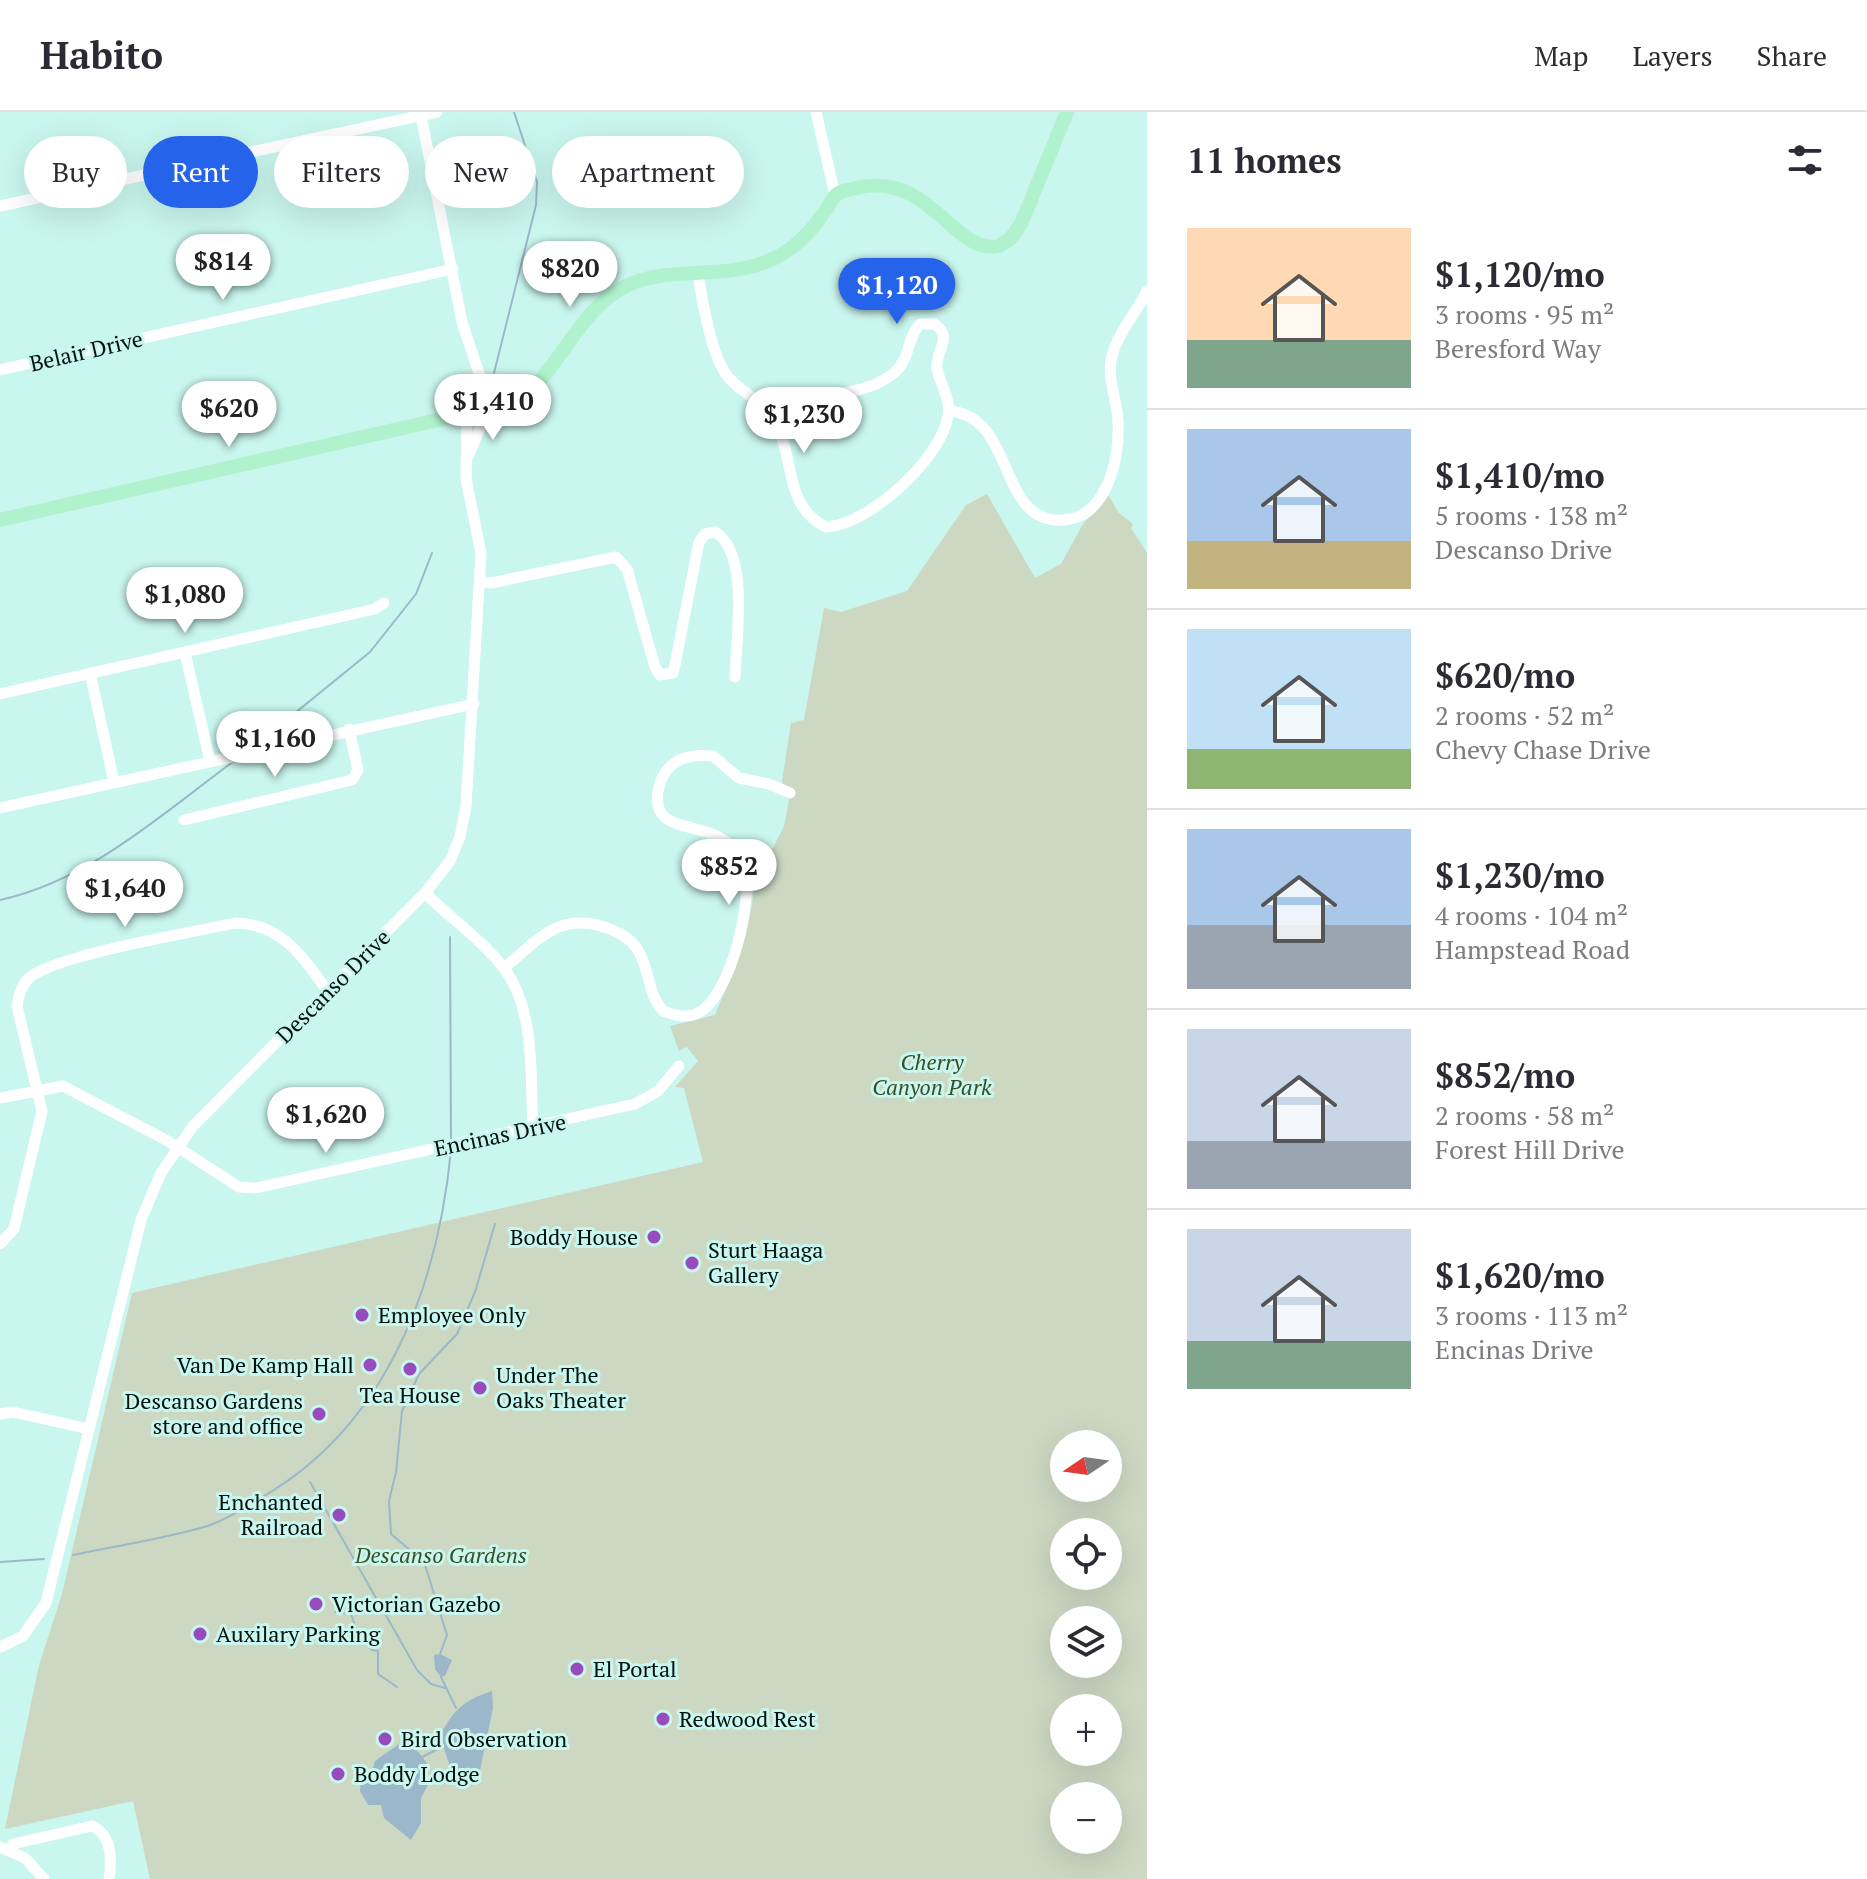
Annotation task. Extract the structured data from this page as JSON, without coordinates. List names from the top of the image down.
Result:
{
  "streets": {
    "street": ["Belair Drive", "Descanso Drive", "Encinas Drive"]
  },
  "crossings": [
    ["Descanso Drive", "Encinas Drive"]
  ],
  "parks": ["Cherry Canyon Park", "Descanso Gardens"],
  "places": [
    "Boddy House",
    "Sturt Haaga Gallery",
    "Employee Only",
    "Van De Kamp Hall",
    "Tea House",
    "Under The Oaks Theater",
    "Descanso Gardens store and office",
    "Enchanted Railroad",
    "Victorian Gazebo",
    "Auxilary Parking",
    "El Portal",
    "Redwood Rest",
    "Bird Observation",
    "Boddy Lodge"
  ],
  "north": "left",
  "page": {
    "header": "Habito",
    "nav": ["Map", "Layers", "Share"],
    "heading": "11 homes",
    "chip": [
      "Buy",
      "Rent",
      "Filters",
      "New",
      "Apartment"
    ],
    "list": [
      {
        "name": "$1,120/mo",
        "note": "3 rooms · 95 m² · Beresford Way"
      },
      {
        "name": "$1,410/mo",
        "note": "5 rooms · 138 m² · Descanso Drive"
      },
      {
        "name": "$620/mo",
        "note": "2 rooms · 52 m² · Chevy Chase Drive"
      },
      {
        "name": "$1,230/mo",
        "note": "4 rooms · 104 m² · Hampstead Road"
      },
      {
        "name": "$852/mo",
        "note": "2 rooms · 58 m² · Forest Hill Drive"
      },
      {
        "name": "$1,620/mo",
        "note": "3 rooms · 113 m² · Encinas Drive"
      }
    ],
    "price": [
      "$814",
      "$820",
      "$1,120",
      "$1,410",
      "$620",
      "$1,230",
      "$1,080",
      "$1,160",
      "$852",
      "$1,640",
      "$1,620"
    ],
    "map_buttons": ["+", "−"]
  }
}
